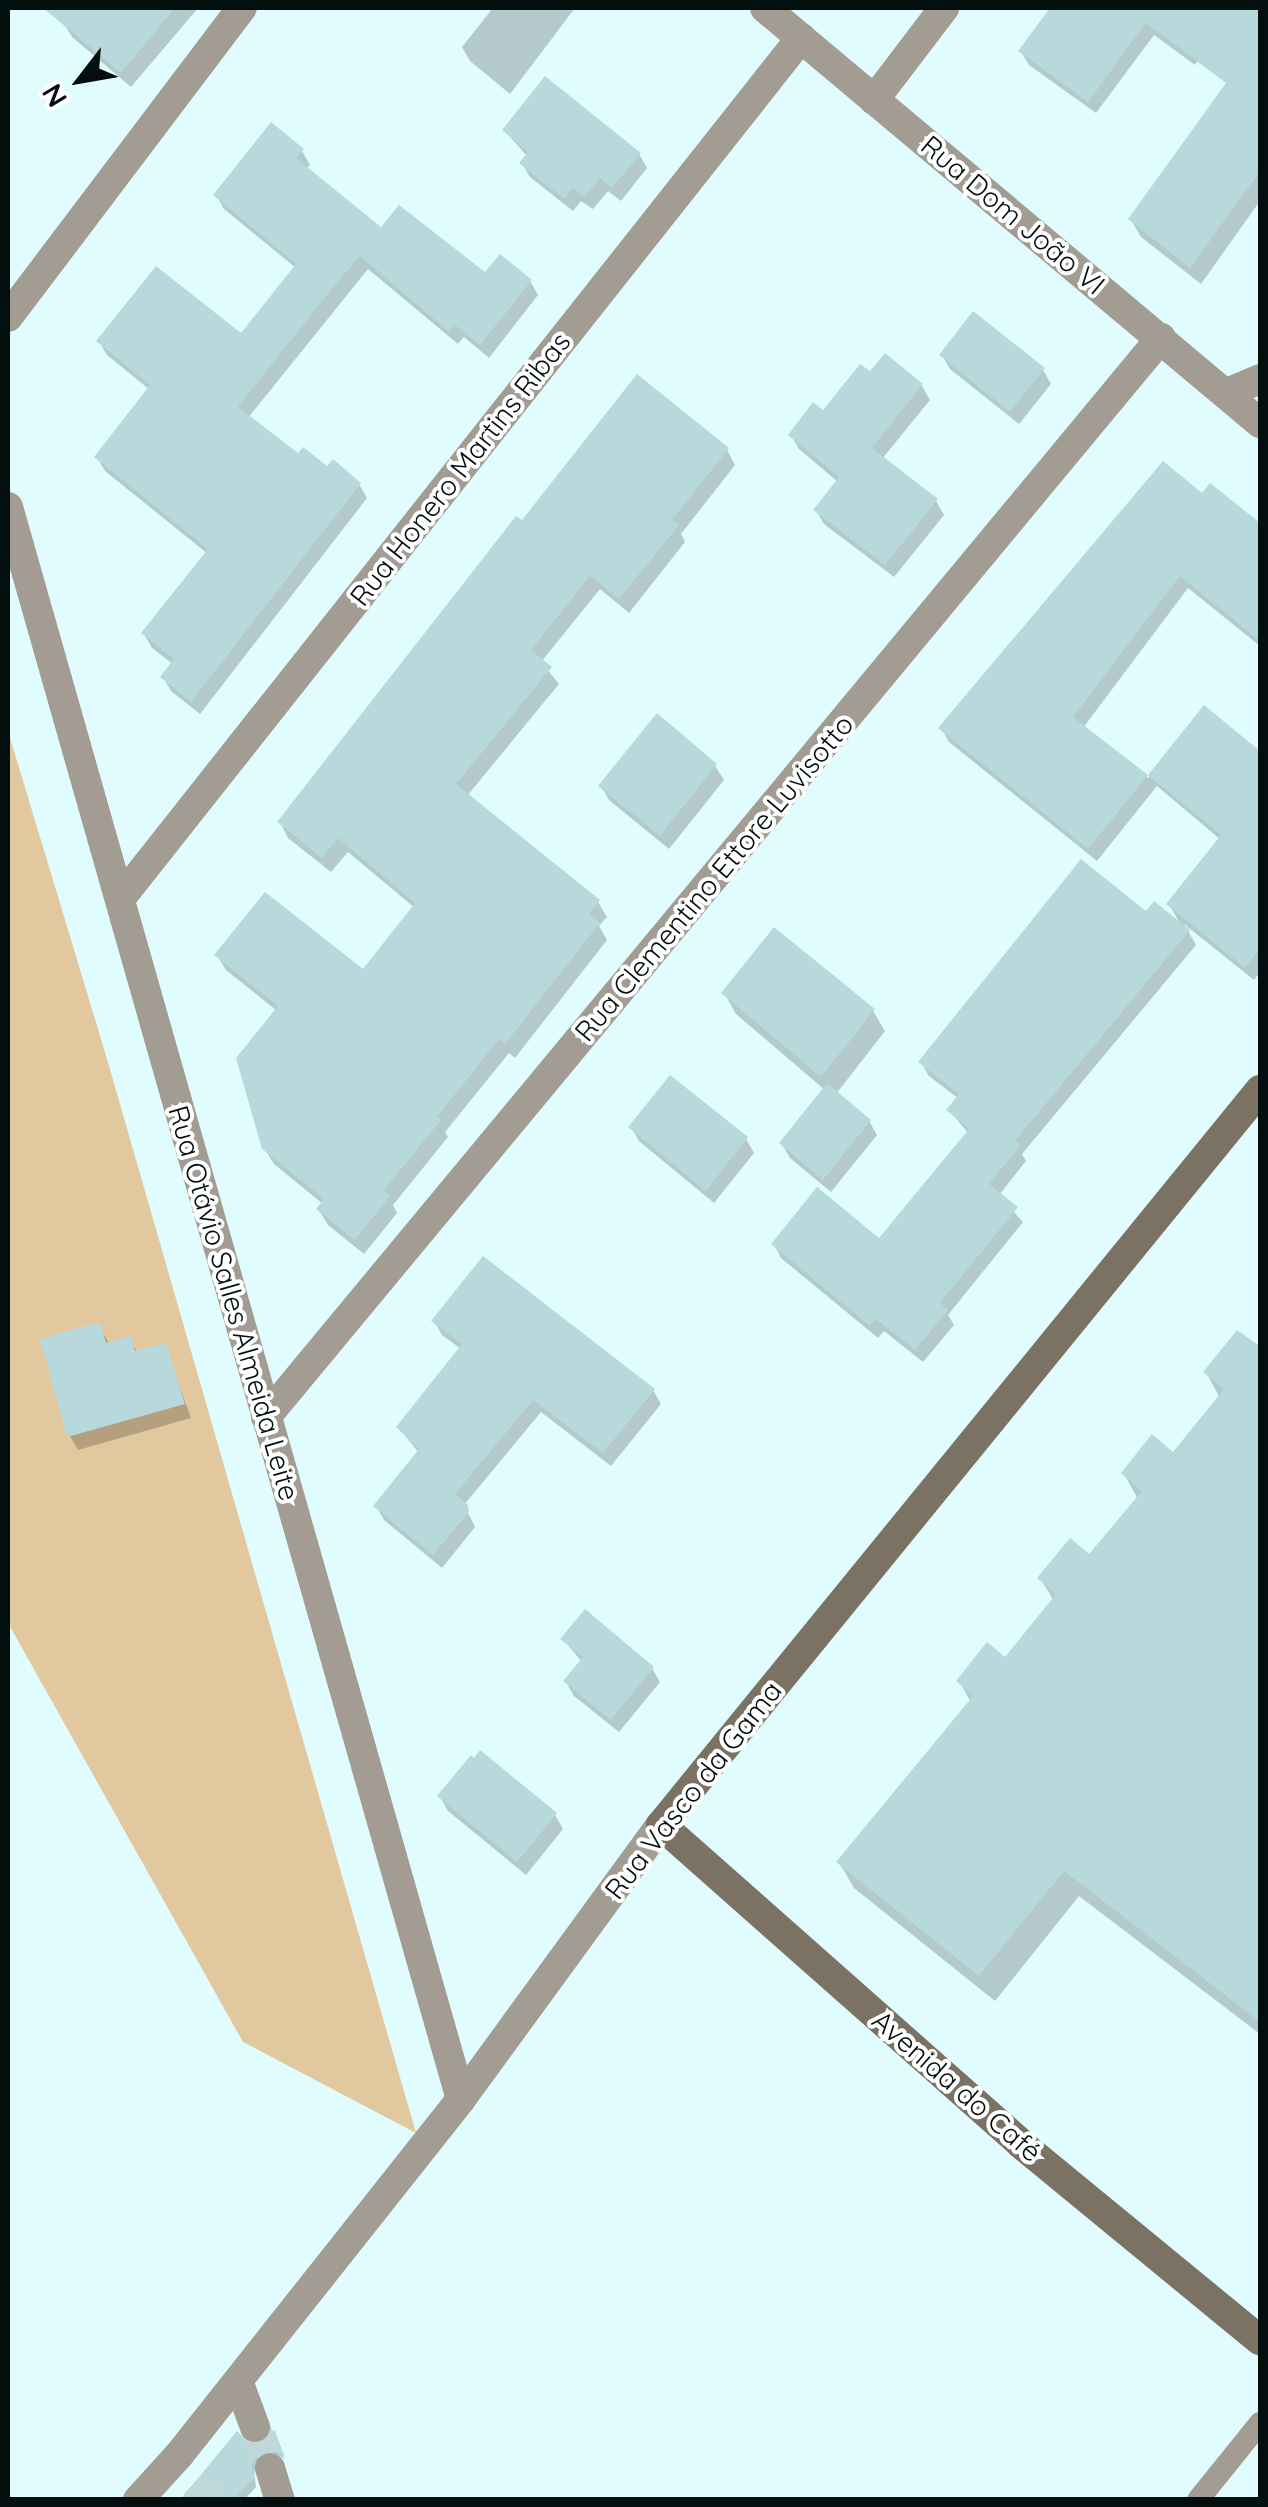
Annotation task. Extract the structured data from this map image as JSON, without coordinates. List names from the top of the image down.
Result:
{
  "streets": {
    "street": [
      "Rua Dom João VI",
      "Rua Honero Martins Ribas",
      "Rua Clementino Ettore Luvisotto",
      "Rua Otávio Salles Almeida Leite",
      "Rua Vasco da Gama",
      "Avenida do Café"
    ]
  },
  "crossings": [
    ["Rua Dom João VI", "Rua Honero Martins Ribas"],
    ["Rua Dom João VI", "Rua Clementino Ettore Luvisotto"],
    ["Rua Honero Martins Ribas", "Rua Otávio Salles Almeida Leite"],
    ["Rua Clementino Ettore Luvisotto", "Rua Otávio Salles Almeida Leite"],
    ["Rua Otávio Salles Almeida Leite", "Rua Vasco da Gama"],
    ["Rua Vasco da Gama", "Avenida do Café"]
  ],
  "north": "bottom left"
}
